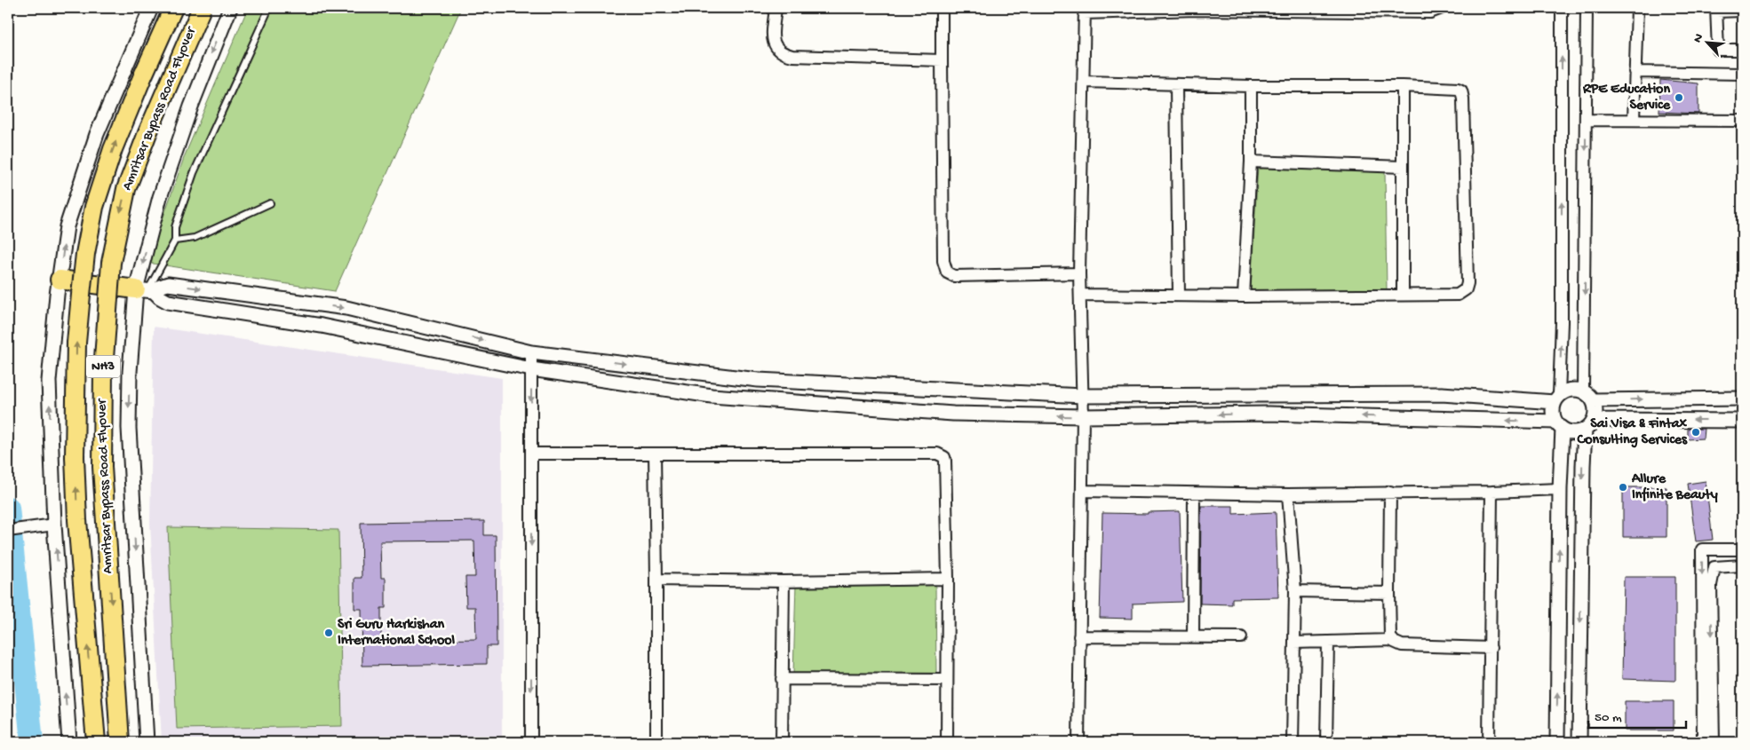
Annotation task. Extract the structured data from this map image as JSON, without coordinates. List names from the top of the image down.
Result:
{
  "streets": {
    "highway": ["Amritsar Bypass Road Flyover", "NH3"]
  },
  "places": [
    "RPE Education Service",
    "Sai Visa & Fintax Consulting Services",
    "Allure Infinite Beauty",
    "Sri Guru Harkishan International School"
  ],
  "scale_bar": "50 m",
  "north": "top left"
}
